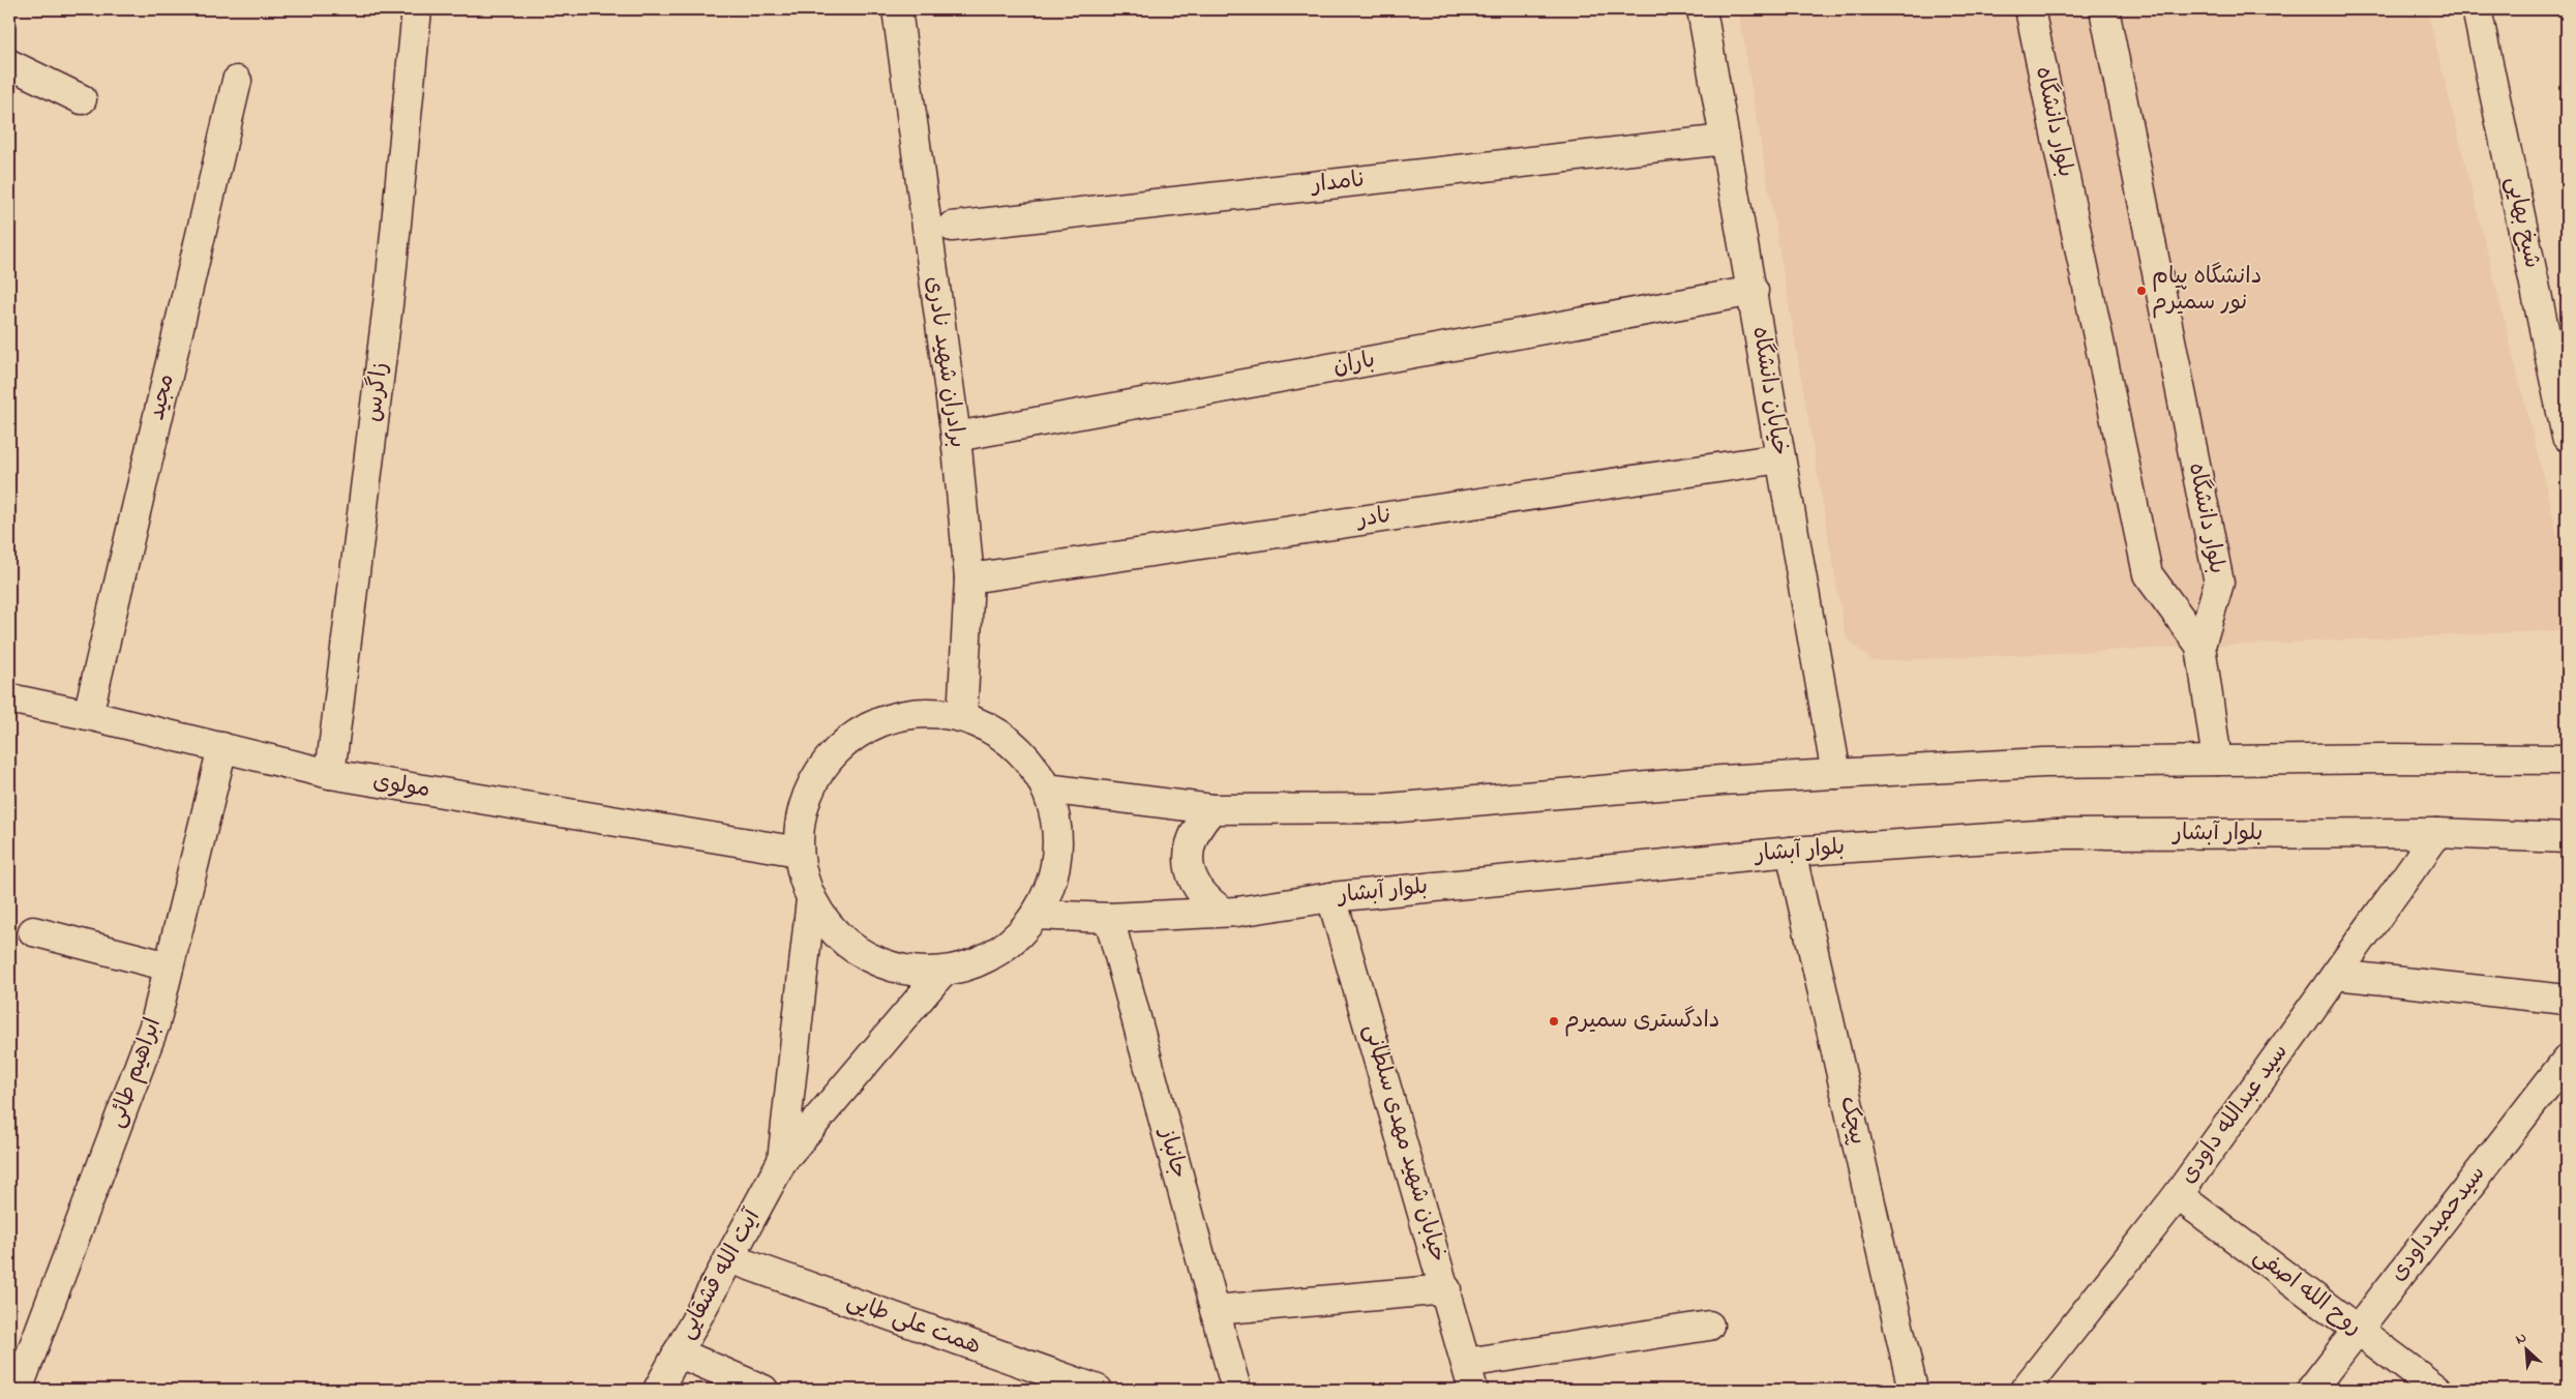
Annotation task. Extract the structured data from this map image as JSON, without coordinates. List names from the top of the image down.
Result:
{
  "streets": {
    "street": [
      "بلوار دانشگاه",
      "نامدار",
      "شیخ بهایی",
      "برادران شهید نادری",
      "باران",
      "خیابان دانشگاه",
      "زاگرس",
      "مجید",
      "نادر",
      "مولوی",
      "بلوار آبشار",
      "ابراهیم طائی",
      "سید عبدالله داودی",
      "پیچک",
      "خیابان شهید مهدی سلطانی",
      "جانباز",
      "سیدحمیدداودی",
      "آیت الله قشقایی",
      "روح الله اصفی",
      "همت علی طایی"
    ]
  },
  "crossings": [
    ["نامدار", "خیابان دانشگاه"],
    ["برادران شهید نادری", "باران"],
    ["برادران شهید نادری", "نادر"],
    ["باران", "خیابان دانشگاه"],
    ["خیابان دانشگاه", "نادر"],
    ["زاگرس", "مولوی"],
    ["مجید", "مولوی"],
    ["مولوی", "ابراهیم طائی"],
    ["بلوار آبشار", "سید عبدالله داودی"],
    ["بلوار آبشار", "پیچک"],
    ["بلوار آبشار", "خیابان شهید مهدی سلطانی"],
    ["بلوار آبشار", "جانباز"],
    ["سید عبدالله داودی", "روح الله اصفی"],
    ["سیدحمیدداودی", "روح الله اصفی"],
    ["آیت الله قشقایی", "همت علی طایی"]
  ],
  "places": ["دانشگاه پیام نور سمیرم", "دادگستری سمیرم"],
  "north": "top left"
}
